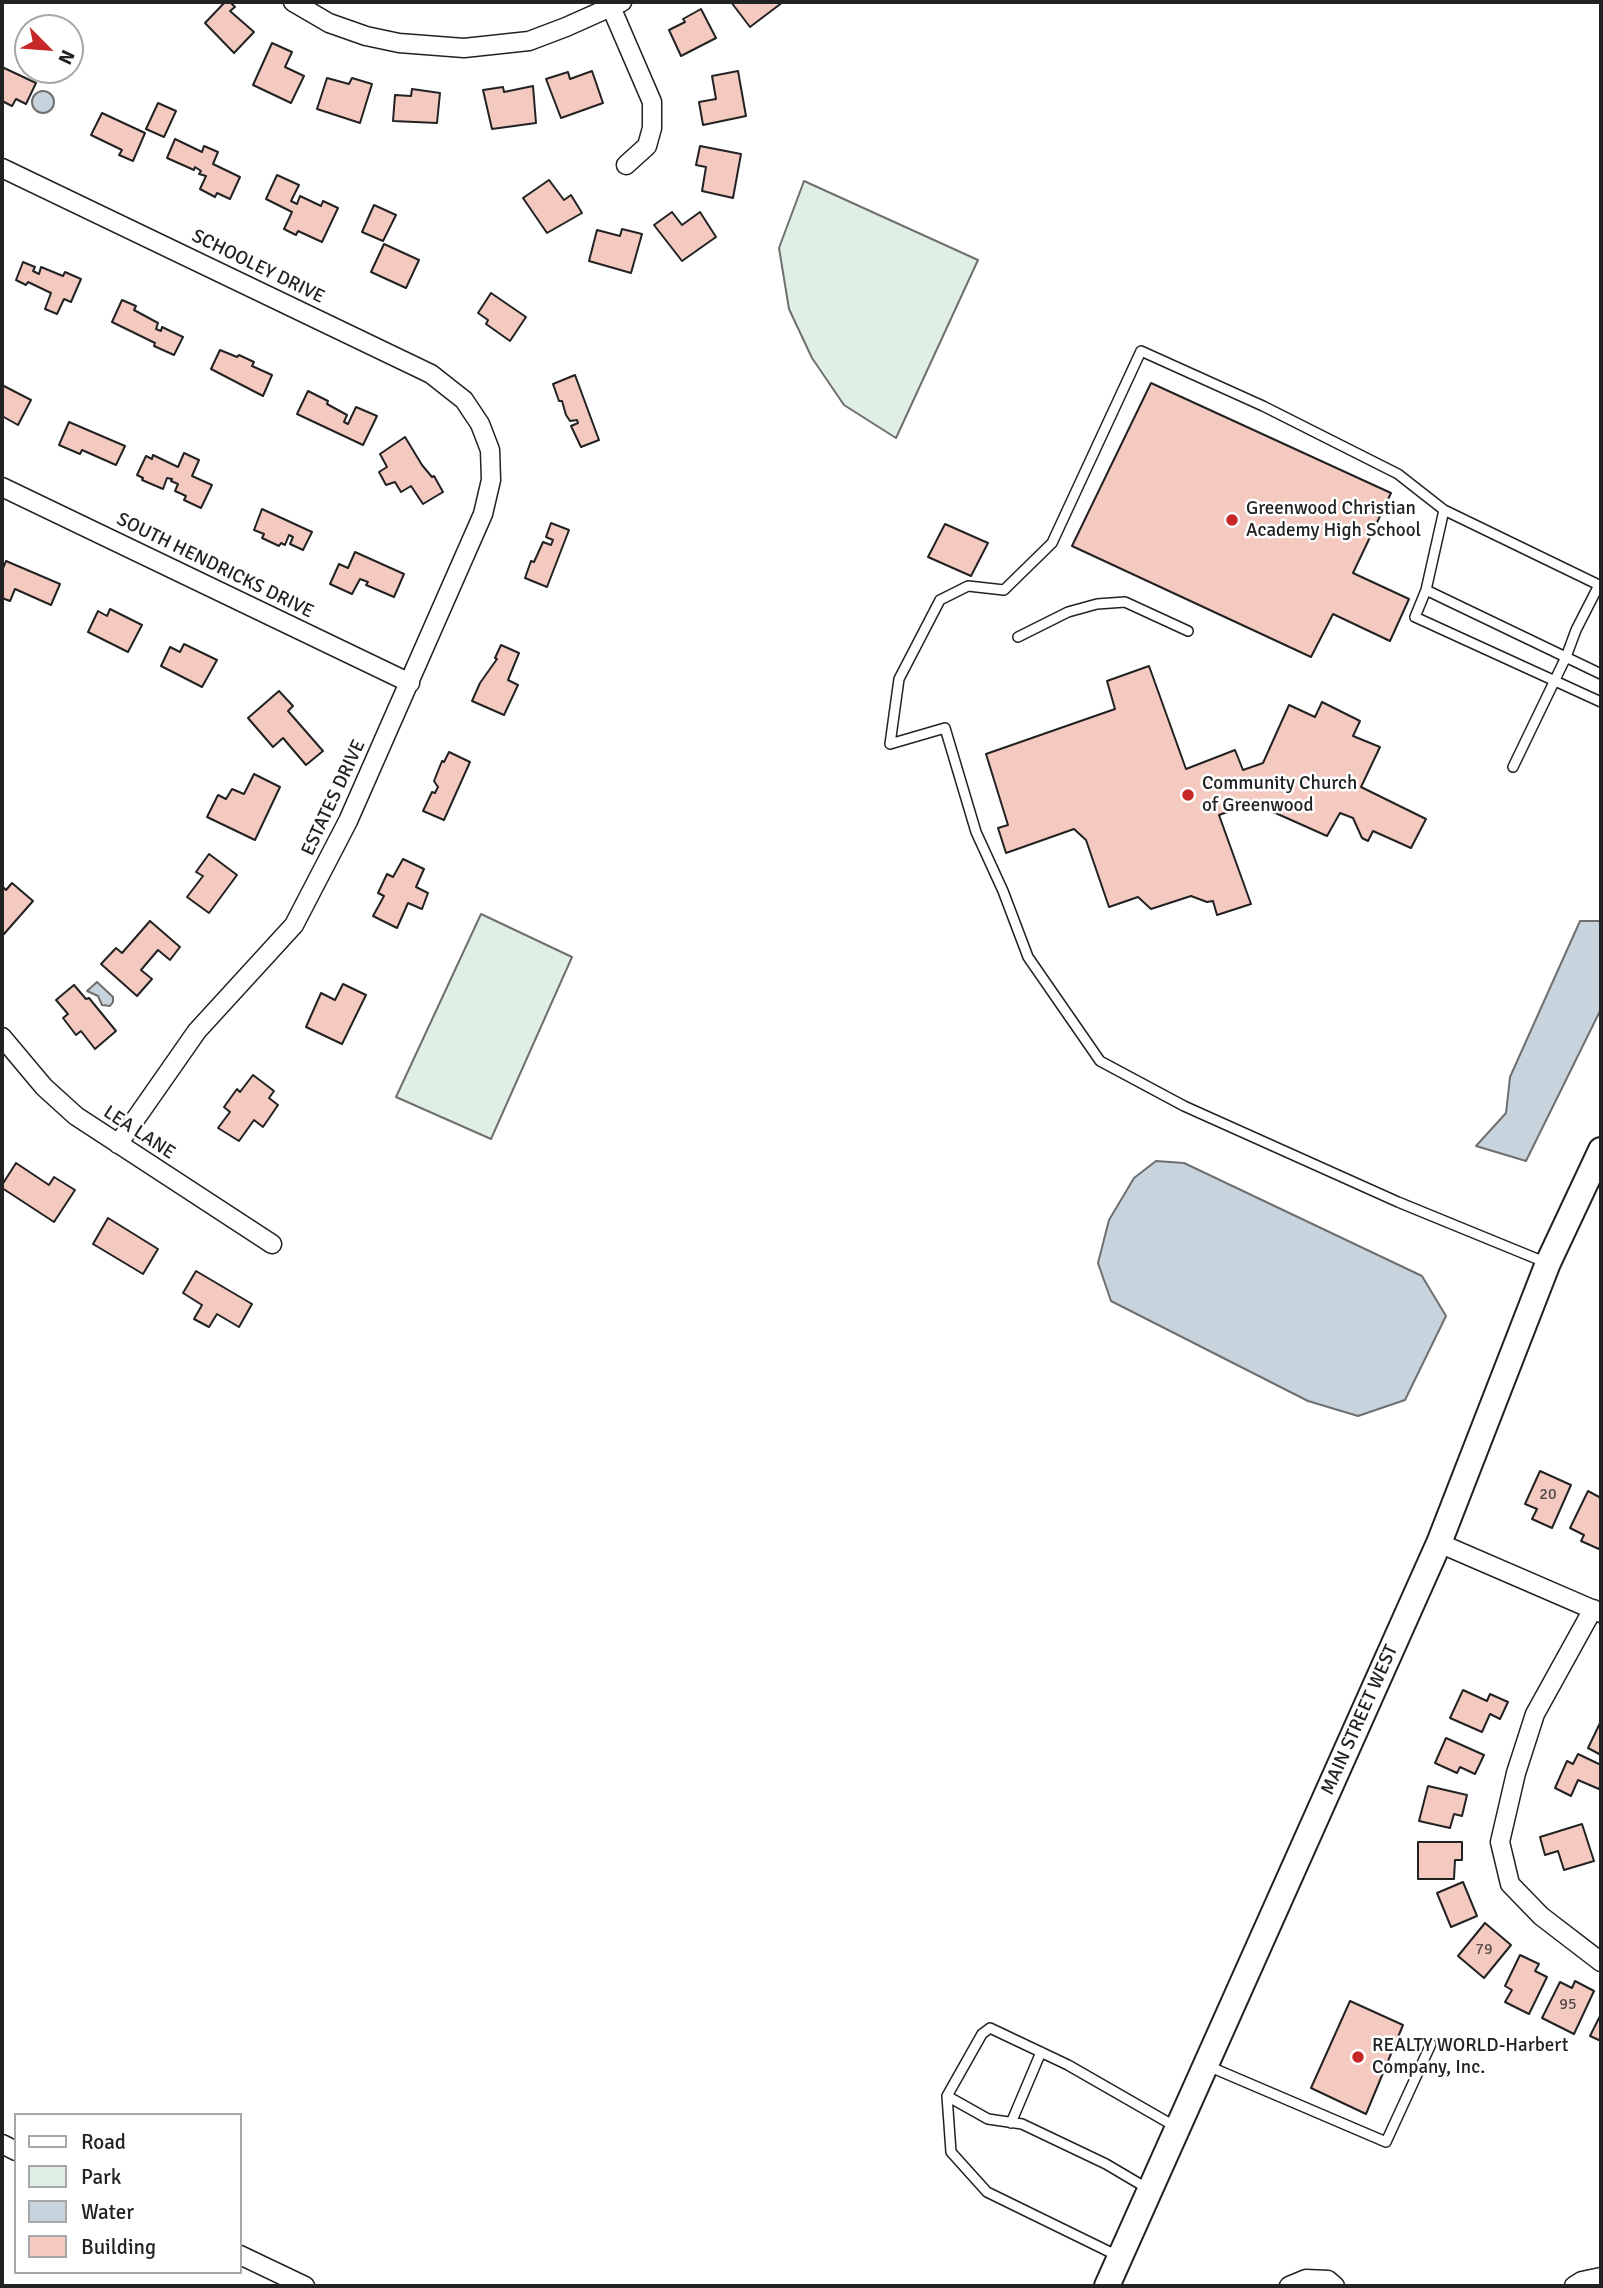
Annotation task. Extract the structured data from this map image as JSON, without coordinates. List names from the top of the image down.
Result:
{
  "streets": {
    "main road": ["MAIN STREET WEST"],
    "street": [
      "SCHOOLEY DRIVE",
      "SOUTH HENDRICKS DRIVE",
      "ESTATES DRIVE",
      "LEA LANE"
    ]
  },
  "crossings": [
    ["SCHOOLEY DRIVE", "ESTATES DRIVE"],
    ["SOUTH HENDRICKS DRIVE", "ESTATES DRIVE"],
    ["ESTATES DRIVE", "LEA LANE"]
  ],
  "places": ["Greenwood Christian Academy High School", "Community Church of Greenwood", "REALTY WORLD-Harbert Company, Inc."],
  "house_numbers": ["20", "79", "95"],
  "legend": [
    "Road",
    "Park",
    "Water",
    "Building"
  ],
  "north": "bottom right"
}
